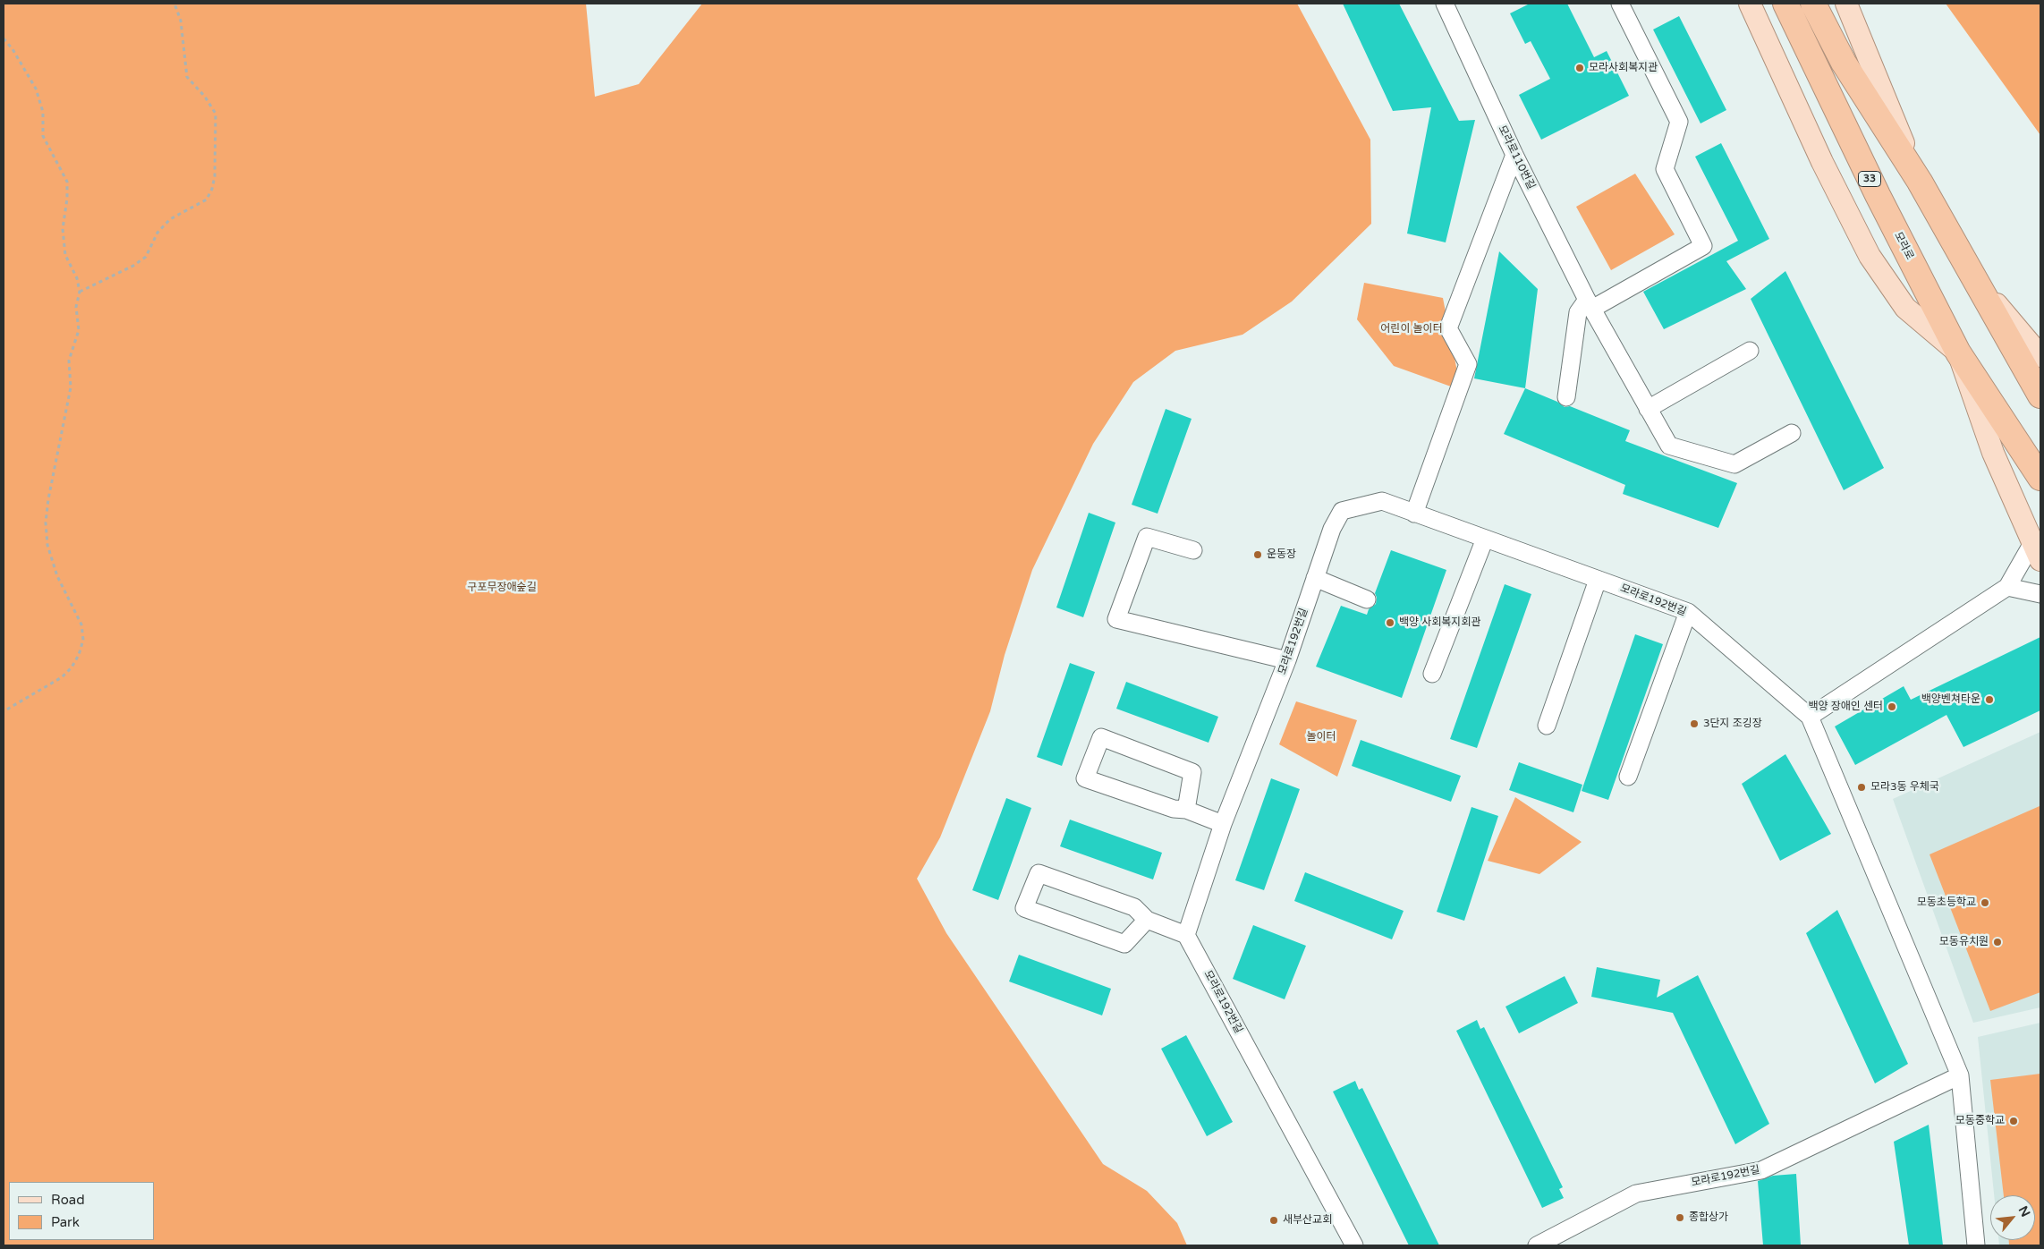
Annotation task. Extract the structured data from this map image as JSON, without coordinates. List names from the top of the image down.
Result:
{
  "streets": {
    "highway": ["33", "모라로"],
    "street": ["모라로110번길", "모라로192번길"]
  },
  "parks": ["어린이 놀이터", "구포무장애숲길", "놀이터"],
  "places": [
    "모라사회복지관",
    "운동장",
    "백양 사회복지회관",
    "백양벤쳐타운",
    "백양 장애인 센터",
    "3단지 조깅장",
    "모라3동 우체국",
    "모동초등학교",
    "모동유치원",
    "모동중학교",
    "종합상가",
    "새부산교회"
  ],
  "legend": ["Road", "Park"],
  "north": "top right"
}
